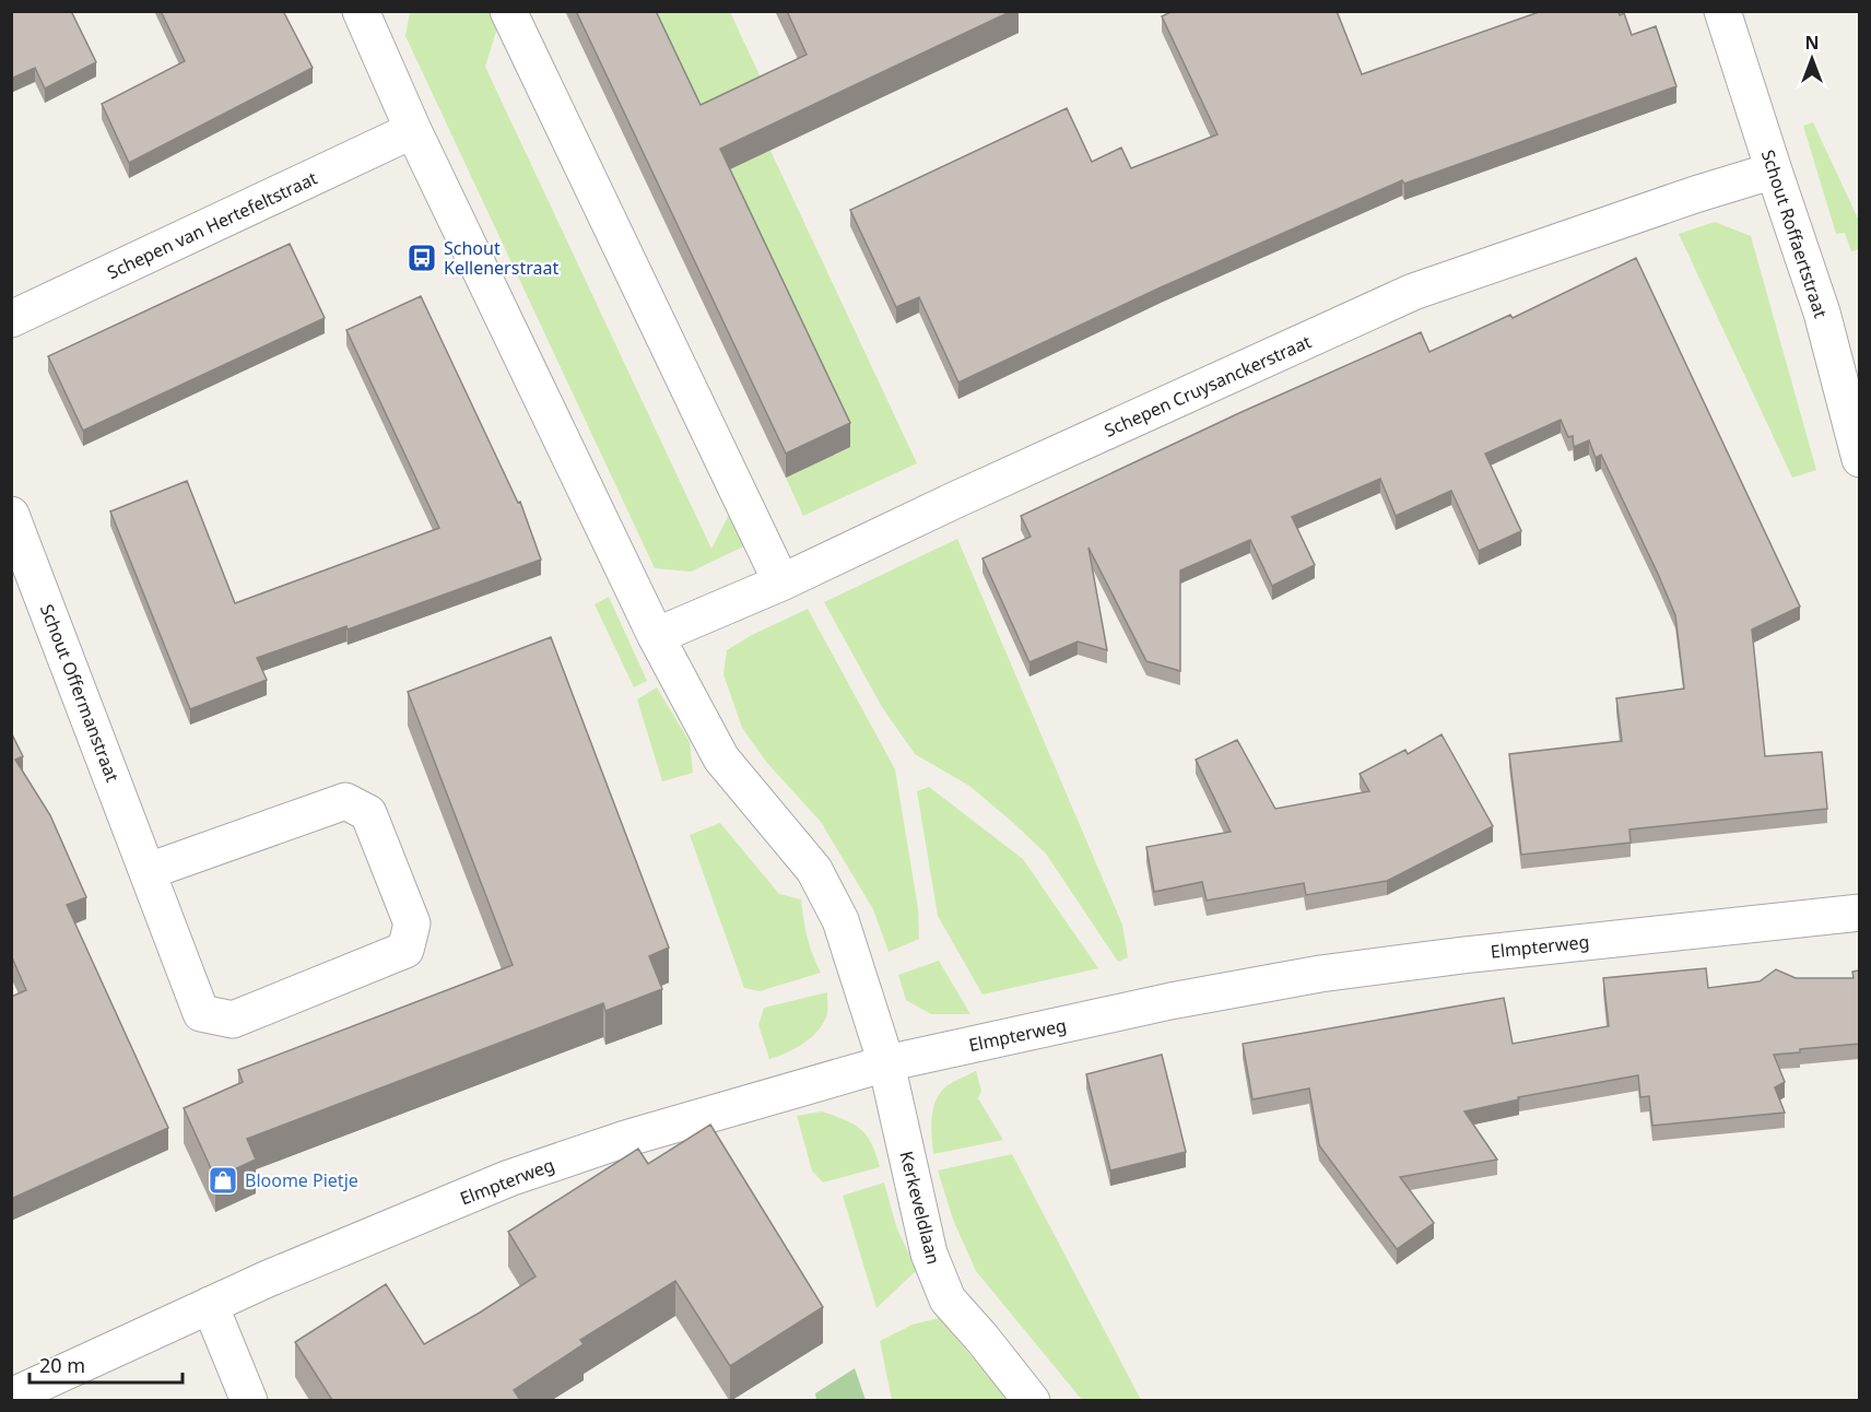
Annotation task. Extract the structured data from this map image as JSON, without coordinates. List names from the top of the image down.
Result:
{
  "streets": {
    "street": [
      "Schepen van Hertefeltstraat",
      "Schout Roffaertstraat",
      "Schepen Cruysanckerstraat",
      "Schout Offermanstraat",
      "Elmpterweg",
      "Kerkeveldlaan"
    ]
  },
  "crossings": [
    ["Schout Roffaertstraat", "Schepen Cruysanckerstraat"],
    ["Elmpterweg", "Kerkeveldlaan"]
  ],
  "places": {
    "bus stop": ["Schout Kellenerstraat"],
    "shop": ["Bloome Pietje"]
  },
  "scale_bar": "20 m",
  "north": "top"
}
